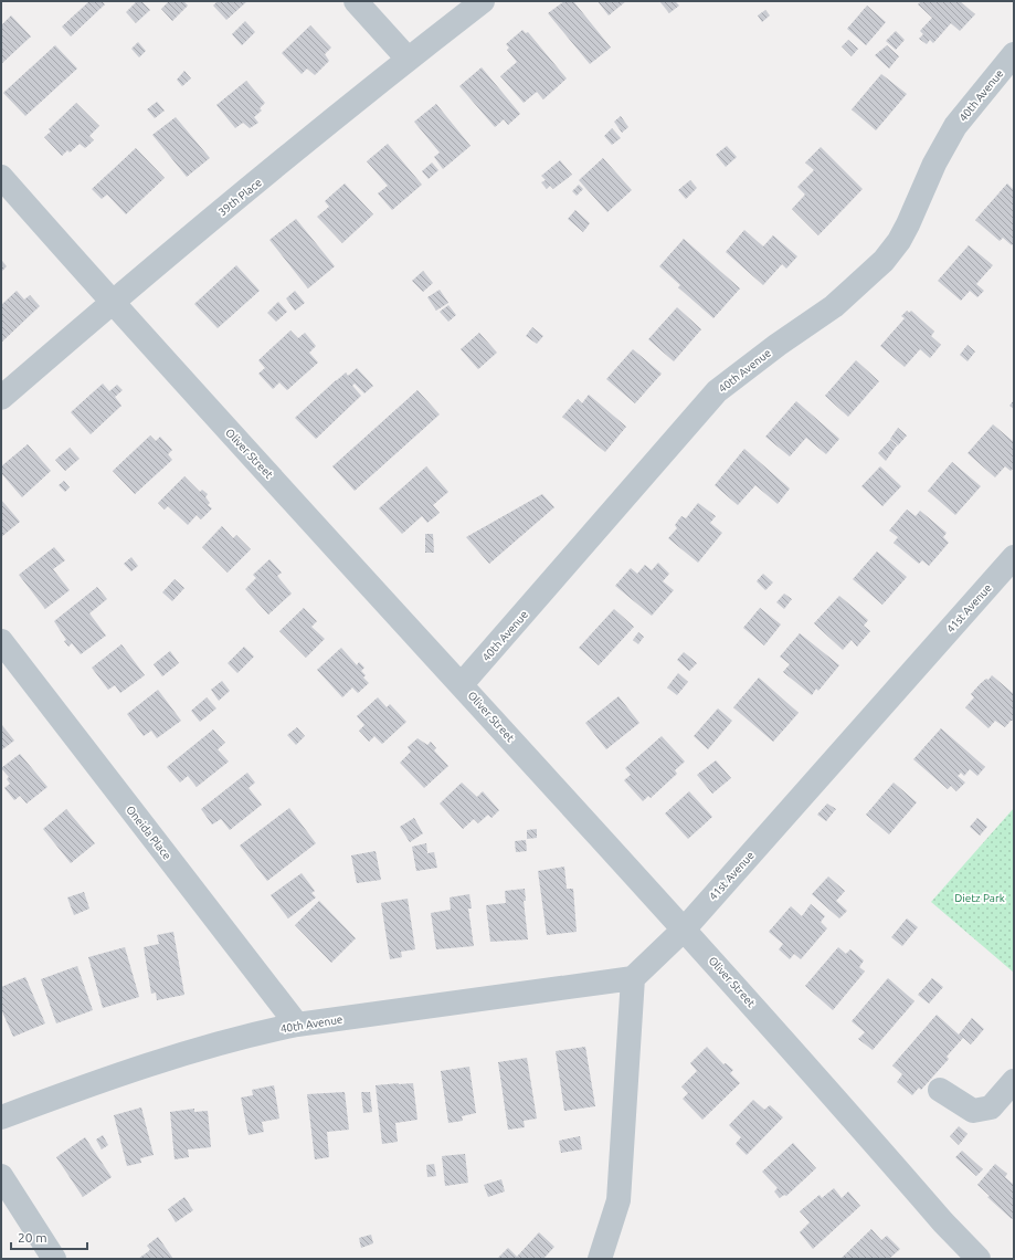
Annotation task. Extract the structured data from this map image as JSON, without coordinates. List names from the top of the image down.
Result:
{
  "streets": {
    "street": [
      "40th Avenue",
      "39th Place",
      "Oliver Street",
      "41st Avenue",
      "Oneida Place"
    ]
  },
  "crossings": [
    ["40th Avenue", "Oliver Street"],
    ["40th Avenue", "41st Avenue"],
    ["40th Avenue", "Oneida Place"],
    ["39th Place", "Oliver Street"],
    ["Oliver Street", "41st Avenue"]
  ],
  "parks": ["Dietz Park"],
  "scale_bar": "20 m"
}
